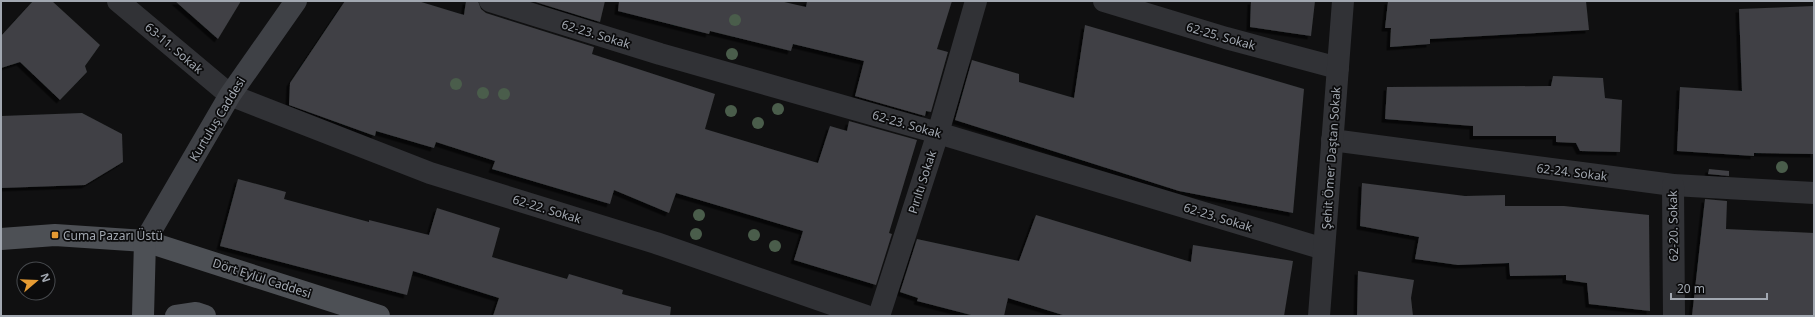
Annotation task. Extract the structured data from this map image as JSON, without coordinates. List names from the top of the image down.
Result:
{
  "streets": {
    "main road": ["Dört Eylül Caddesi"],
    "street": [
      "62-23. Sokak",
      "62-25. Sokak",
      "63-11. Sokak",
      "Kurtuluş Caddesi",
      "Şehit Ömer Daştan Sokak",
      "62-24. Sokak",
      "Pırıltı Sokak",
      "62-22. Sokak",
      "62-20. Sokak"
    ]
  },
  "crossings": [
    ["62-23. Sokak", "Şehit Ömer Daştan Sokak"],
    ["62-23. Sokak", "Pırıltı Sokak"],
    ["62-25. Sokak", "Şehit Ömer Daştan Sokak"],
    ["63-11. Sokak", "Kurtuluş Caddesi"],
    ["63-11. Sokak", "62-22. Sokak"],
    ["Kurtuluş Caddesi", "62-22. Sokak"],
    ["Kurtuluş Caddesi", "Dört Eylül Caddesi"],
    ["Şehit Ömer Daştan Sokak", "62-24. Sokak"],
    ["62-24. Sokak", "62-20. Sokak"]
  ],
  "places": {
    "transit": ["Cuma Pazarı Üstü"]
  },
  "scale_bar": "20 m",
  "north": "right"
}
